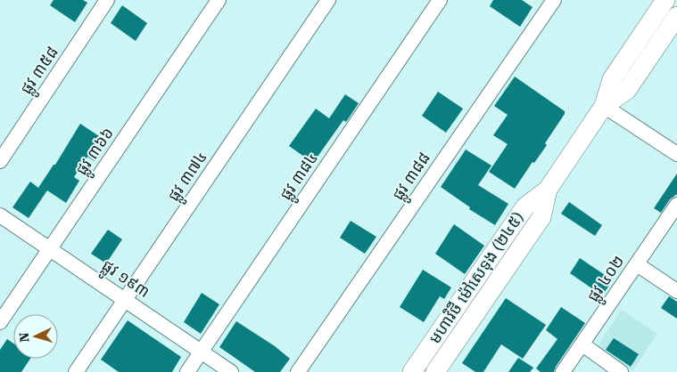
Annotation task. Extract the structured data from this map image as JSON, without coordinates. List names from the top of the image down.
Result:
{
  "streets": {
    "main road": ["មហាវិថី ម៉ៅសេទុង (២៤៥)"],
    "street": [
      "ផ្លូវ ៣៥៨",
      "ផ្លូវ ៣៦៦",
      "ផ្លូវ ៣៧៤",
      "ផ្លូវ ៣៨៤",
      "ផ្លូវ ៣៨៨",
      "ផ្លូវ ១៩៣",
      "ផ្លូវ ៤០២"
    ]
  },
  "crossings": [
    ["ផ្លូវ ៣៦៦", "ផ្លូវ ១៩៣"],
    ["ផ្លូវ ៣៧៤", "ផ្លូវ ១៩៣"],
    ["ផ្លូវ ៣៨៤", "ផ្លូវ ១៩៣"]
  ],
  "north": "left"
}
